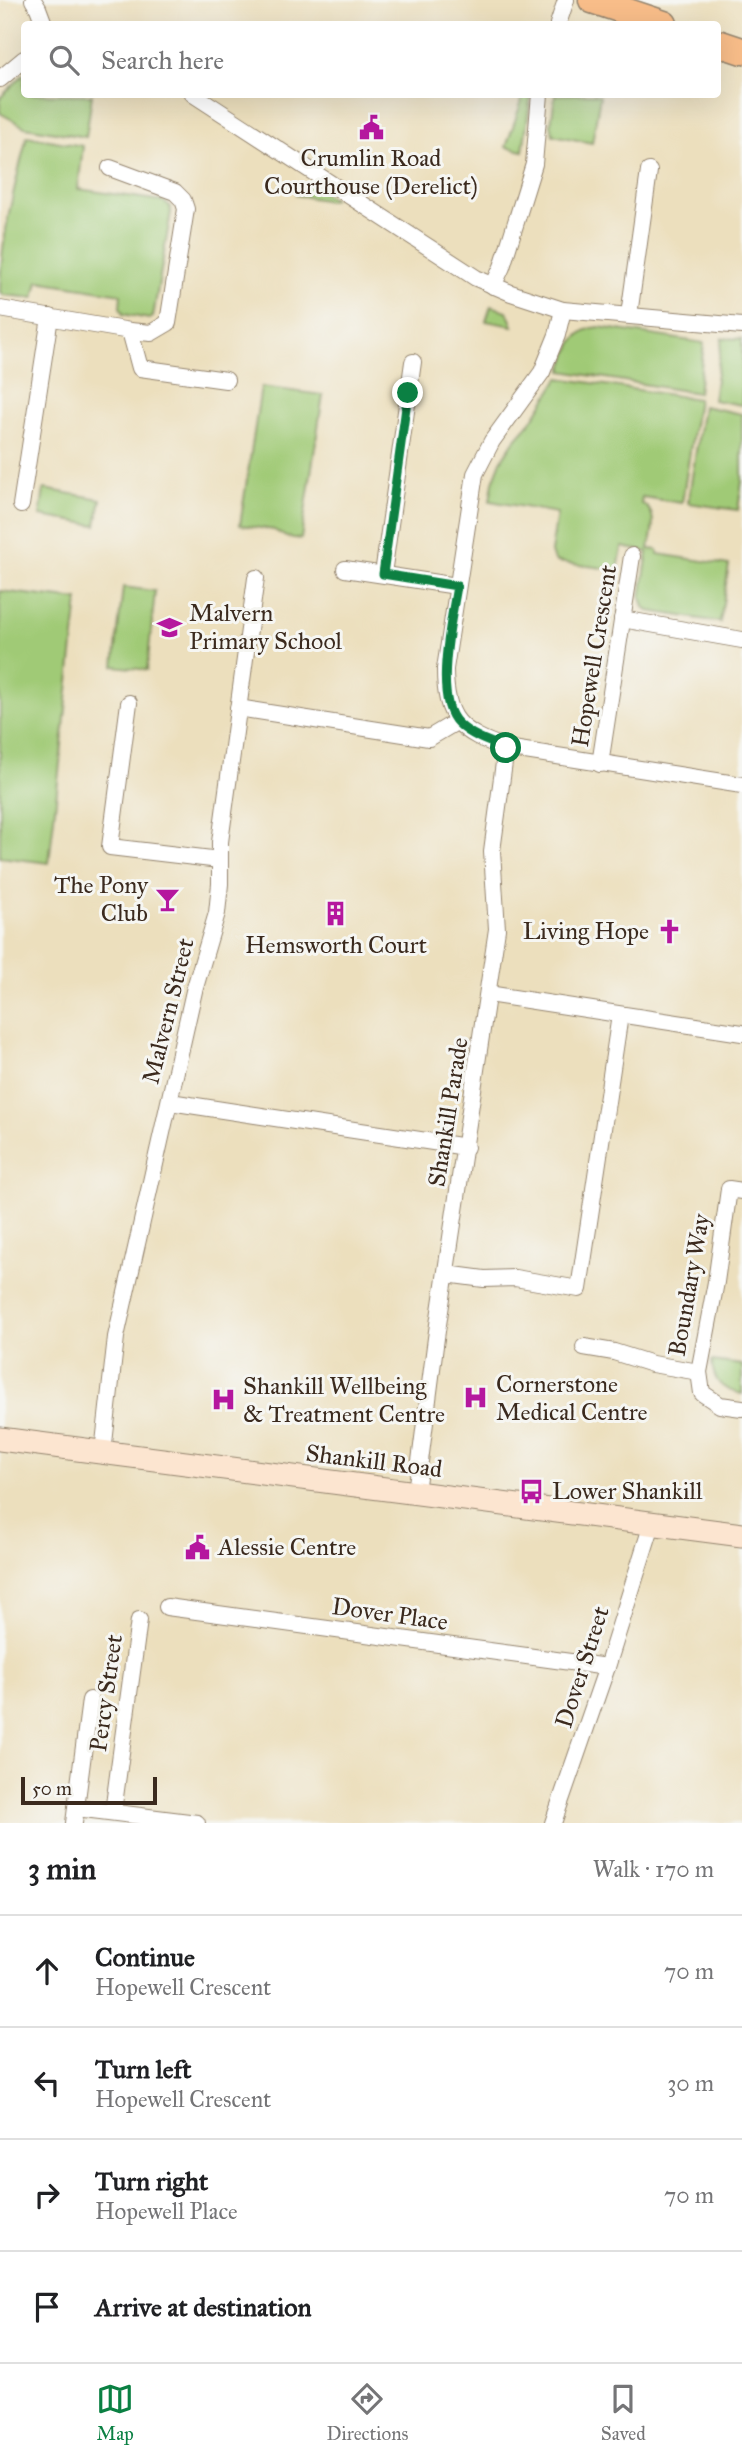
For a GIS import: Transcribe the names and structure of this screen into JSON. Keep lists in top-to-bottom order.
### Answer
{
  "streets": {
    "main road": ["Shankill Road"],
    "street": [
      "Hopewell Crescent",
      "Malvern Street",
      "Shankill Parade",
      "Boundary Way",
      "Dover Place",
      "Dover Street",
      "Percy Street"
    ]
  },
  "crossings": [
    ["Hopewell Crescent", "Shankill Parade"],
    ["Malvern Street", "Shankill Road"],
    ["Shankill Parade", "Shankill Road"],
    ["Shankill Road", "Dover Street"],
    ["Dover Place", "Dover Street"]
  ],
  "places": {
    "public building": ["Crumlin Road Courthouse (Derelict)", "Alessie Centre"],
    "school or university": ["Malvern Primary School"],
    "bar": ["The Pony Club"],
    "building": ["Hemsworth Court"],
    "church": ["Living Hope"],
    "hospital": ["Cornerstone Medical Centre", "Shankill Wellbeing & Treatment Centre"],
    "bus stop": ["Lower Shankill"]
  },
  "scale_bar": "50 m",
  "page": {
    "search": "Search here",
    "scale": "50 m",
    "heading": ["3 min", "Walk · 170 m"],
    "list": [
      ["Continue", "Hopewell Crescent", "70 m"],
      ["Turn left", "Hopewell Crescent", "30 m"],
      ["Turn right", "Hopewell Place", "70 m"],
      "Arrive at destination"
    ],
    "nav": ["Map", "Directions", "Saved"]
  }
}
